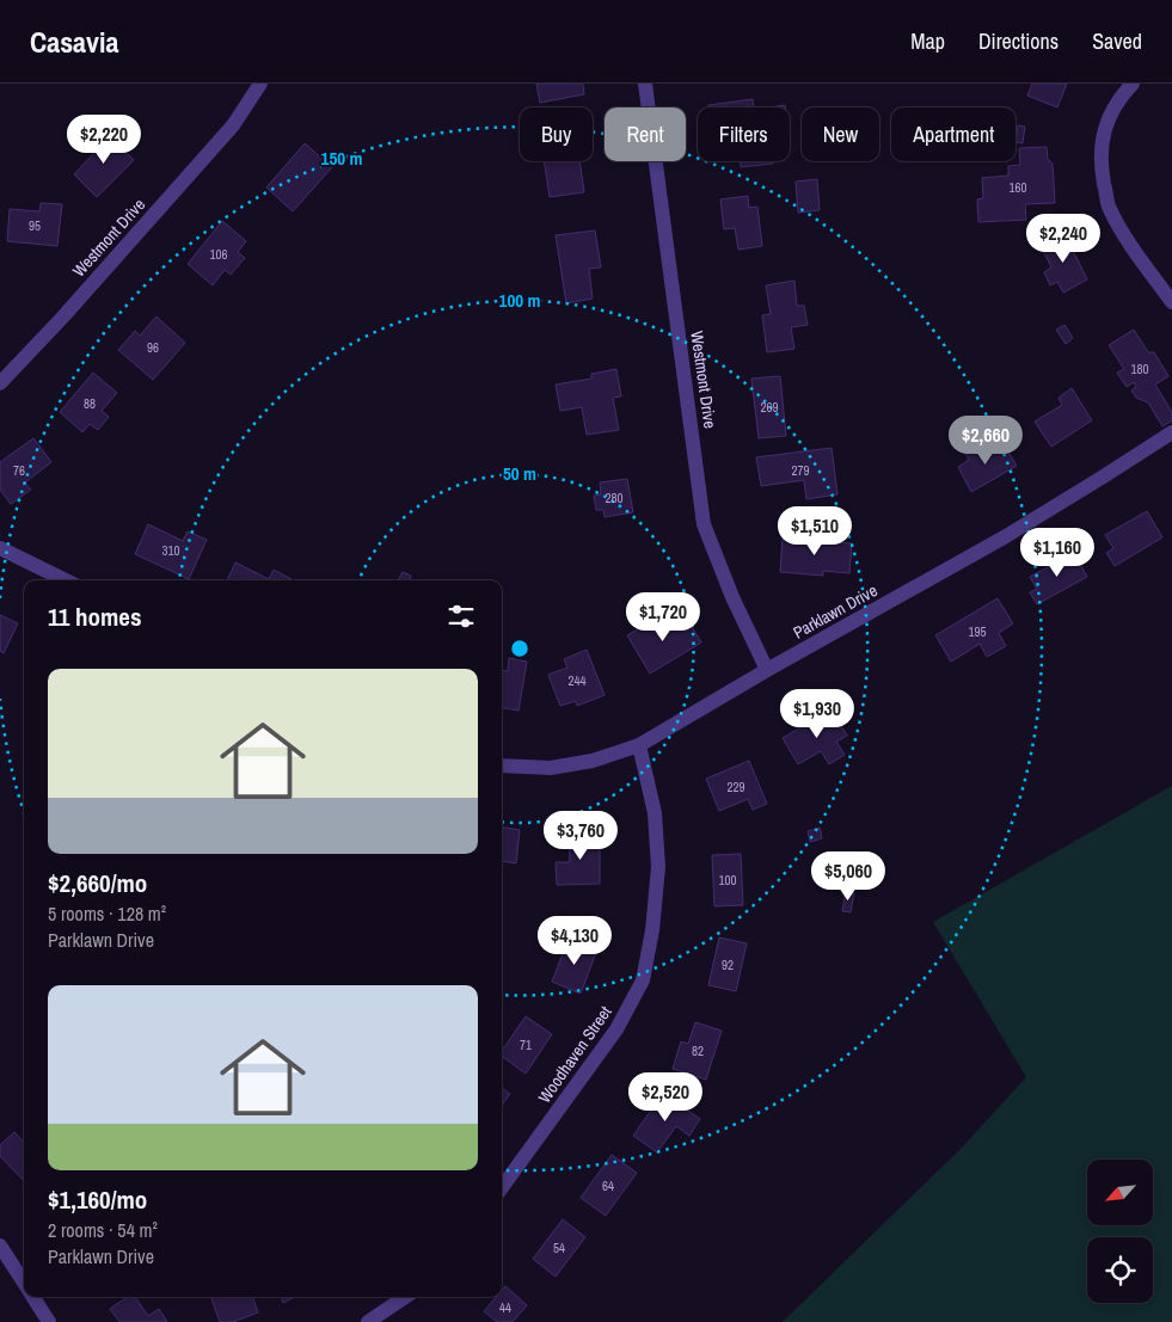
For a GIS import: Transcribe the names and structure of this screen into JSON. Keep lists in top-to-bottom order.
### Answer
{
  "streets": {
    "street": ["Westmont Drive", "Parklawn Drive", "Woodhaven Street"]
  },
  "crossings": [
    ["Westmont Drive", "Parklawn Drive"],
    ["Parklawn Drive", "Woodhaven Street"]
  ],
  "house_numbers": [
    "160",
    "95",
    "106",
    "96",
    "180",
    "88",
    "269",
    "76",
    "279",
    "280",
    "310",
    "195",
    "244",
    "229",
    "100",
    "92",
    "71",
    "82",
    "64",
    "54",
    "44"
  ],
  "north": "bottom left",
  "page": {
    "header": "Casavia",
    "nav": ["Map", "Directions", "Saved"],
    "chip": [
      "Buy",
      "Rent",
      "Filters",
      "New",
      "Apartment"
    ],
    "price": [
      "$2,220",
      "$2,240",
      "$2,660",
      "$1,510",
      "$1,160",
      "$1,720",
      "$1,930",
      "$3,760",
      "$5,060",
      "$4,130",
      "$2,520"
    ],
    "heading": "11 homes",
    "list": [
      {
        "name": "$2,660/mo",
        "note": "5 rooms · 128 m² · Parklawn Drive"
      },
      {
        "name": "$1,160/mo",
        "note": "2 rooms · 54 m² · Parklawn Drive"
      }
    ]
  },
  "rings": ["150 m", "100 m", "50 m"]
}
